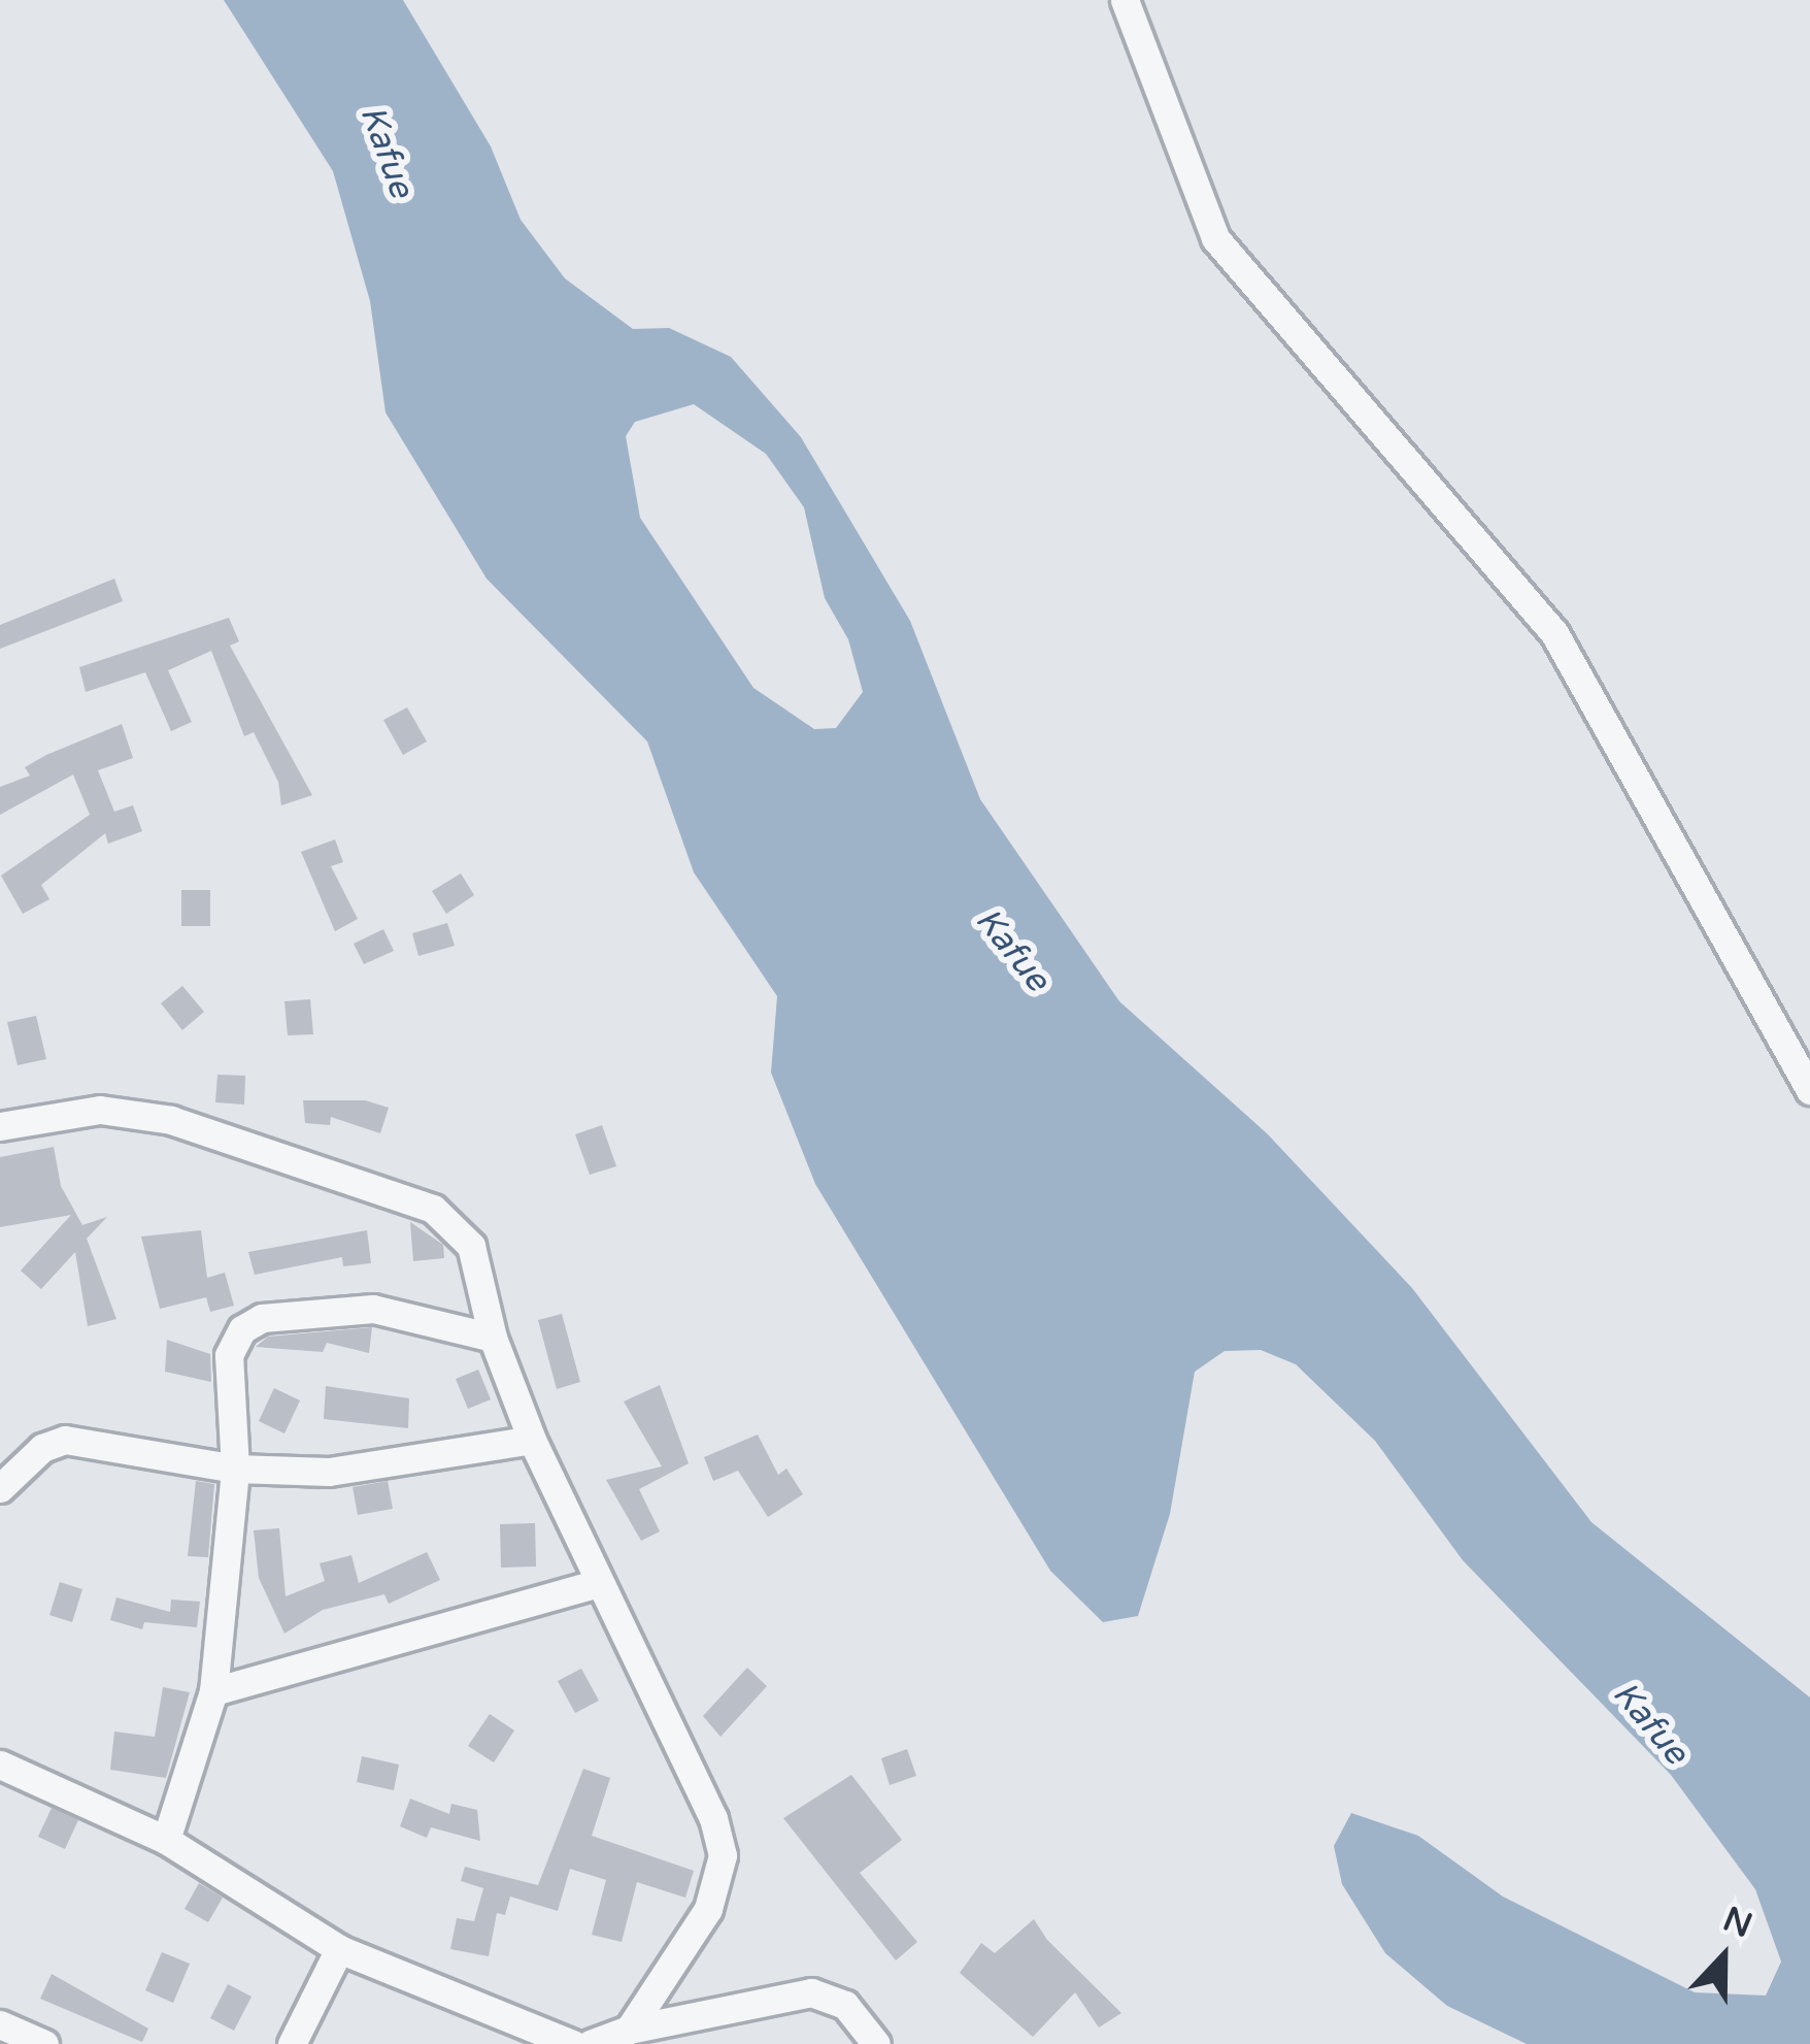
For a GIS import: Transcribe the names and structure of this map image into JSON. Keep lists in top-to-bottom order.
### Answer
{
  "water": ["Kafue"],
  "north": "top"
}
